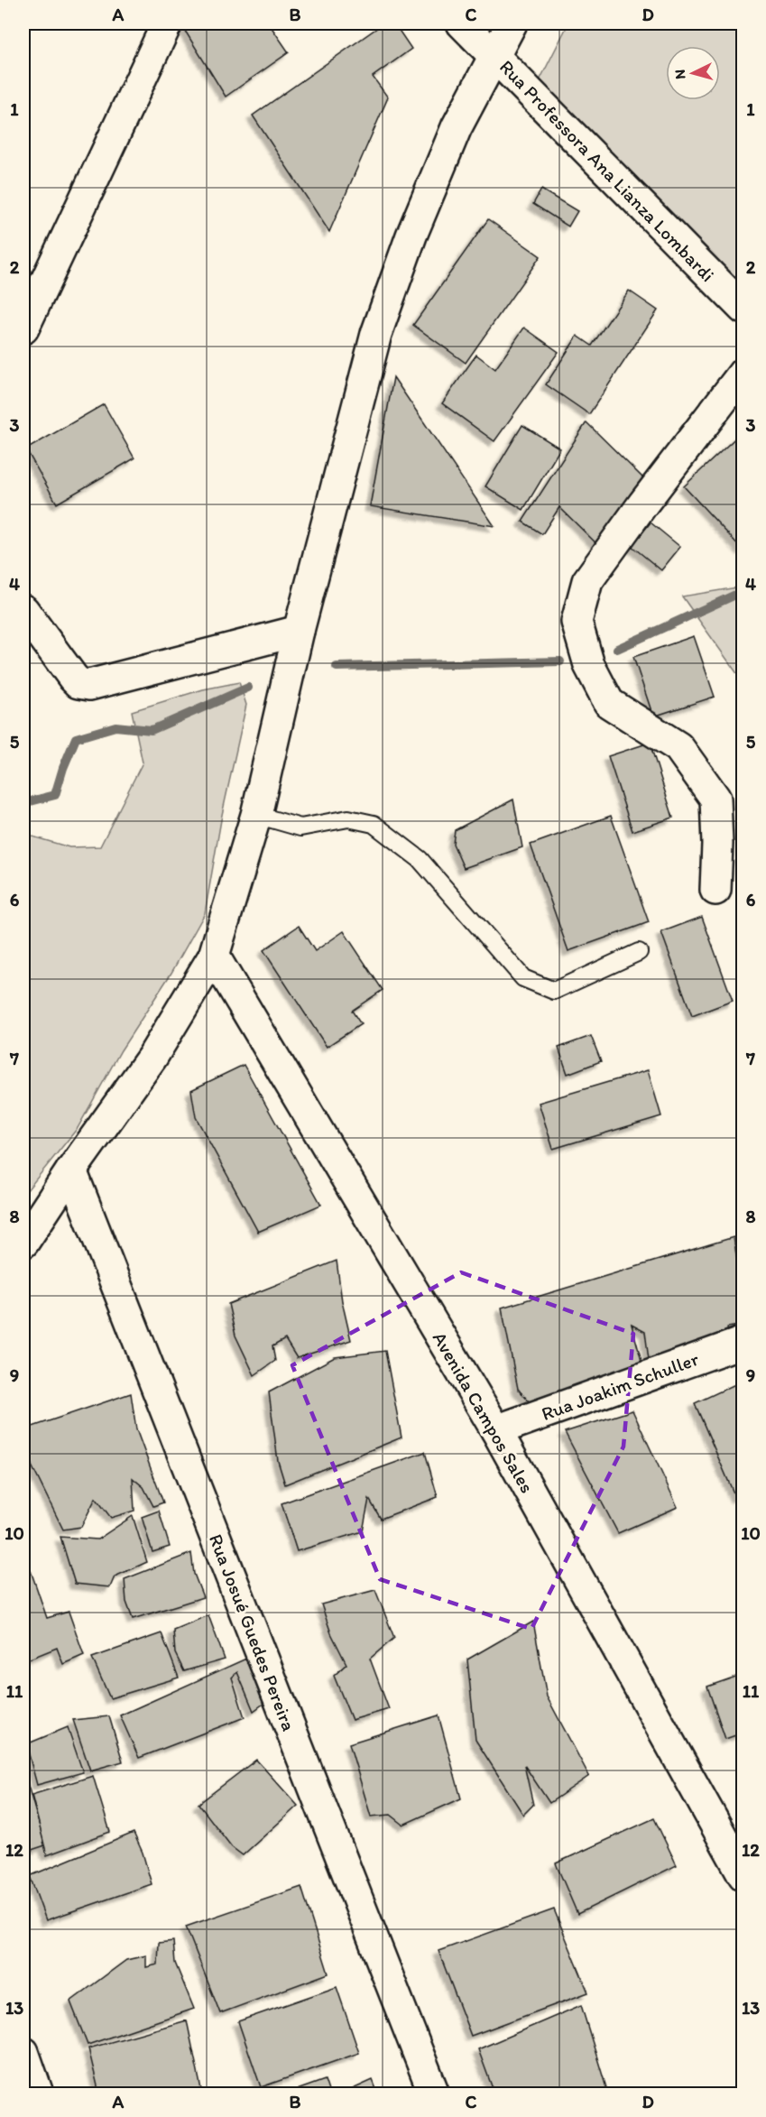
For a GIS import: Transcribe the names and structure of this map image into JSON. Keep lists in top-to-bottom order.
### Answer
{
  "streets": {
    "street": [
      "Rua Professora Ana Lianza Lombardi",
      "Rua Joakim Schuller",
      "Avenida Campos Sales",
      "Rua Josué Guedes Pereira"
    ]
  },
  "crossings": [
    ["Rua Joakim Schuller", "Avenida Campos Sales"]
  ],
  "north": "left",
  "grid": {
    "columns": [
      "A",
      "B",
      "C",
      "D"
    ],
    "rows": [
      "1",
      "2",
      "3",
      "4",
      "5",
      "6",
      "7",
      "8",
      "9",
      "10",
      "11",
      "12",
      "13"
    ]
  }
}
